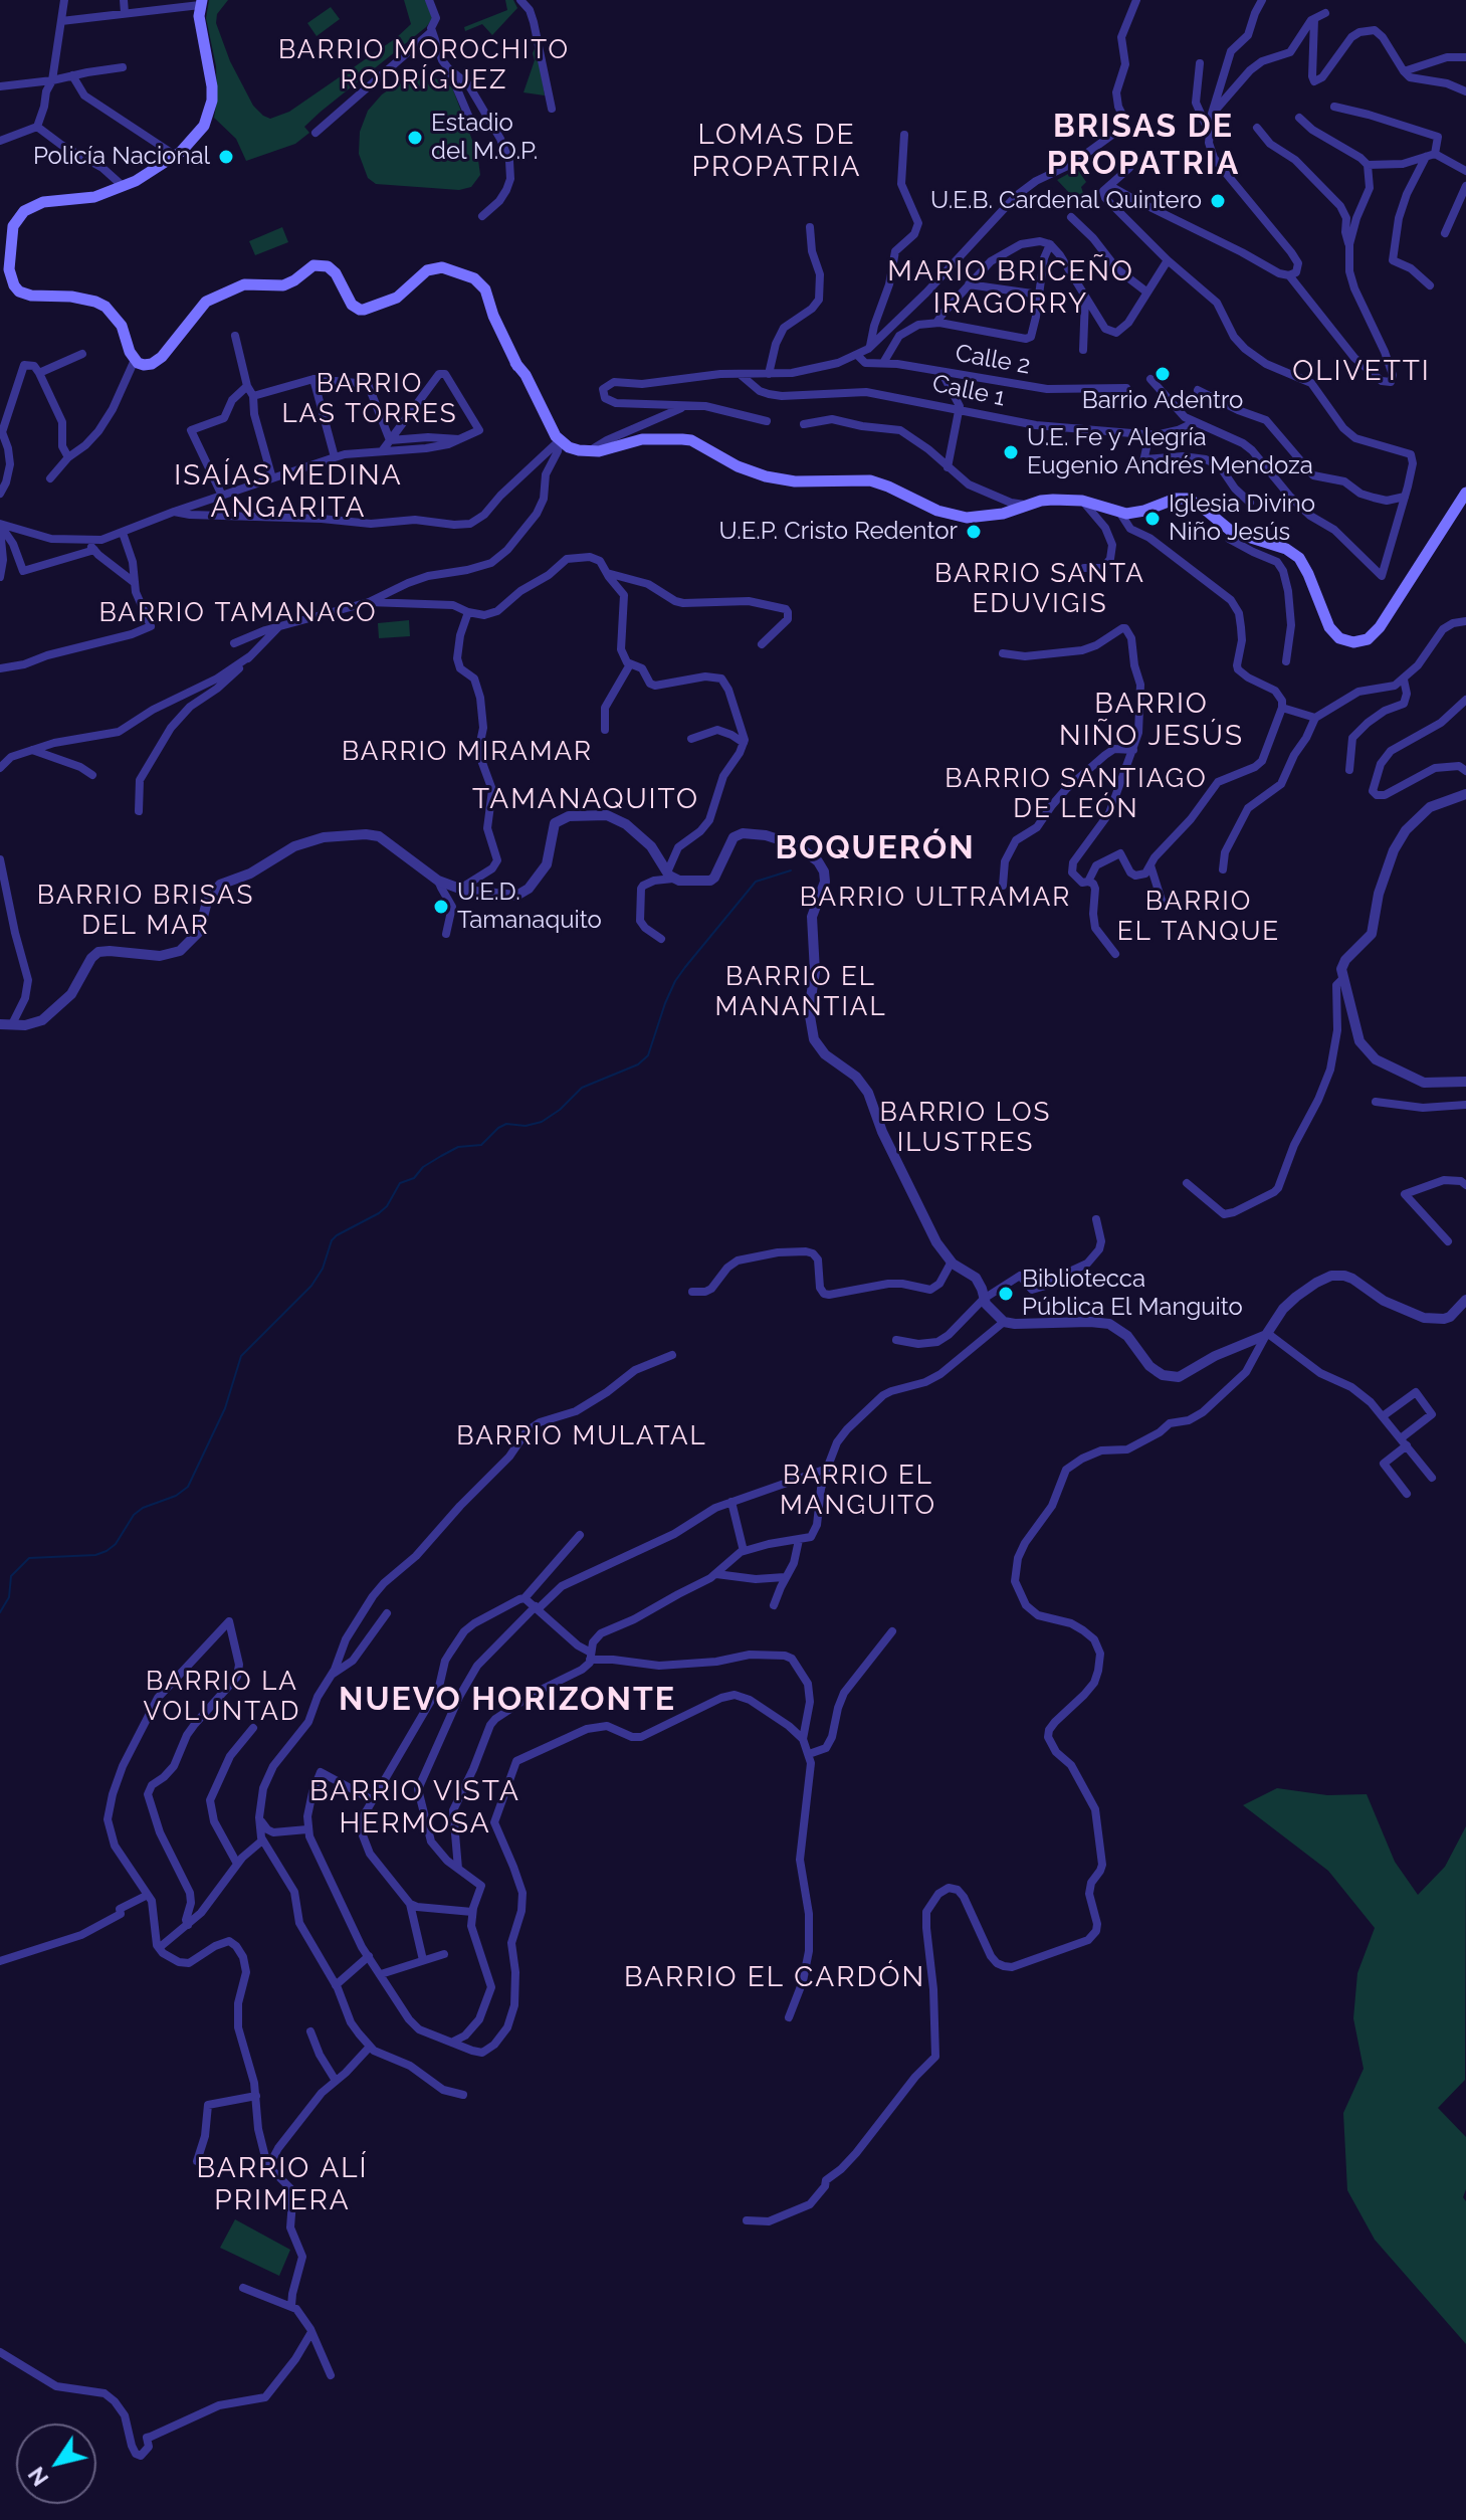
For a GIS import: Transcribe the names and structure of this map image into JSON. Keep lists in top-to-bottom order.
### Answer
{
  "streets": {
    "street": ["Calle 2", "Calle 1"]
  },
  "districts": [
    "BARRIO MOROCHITO RODRÍGUEZ",
    "BRISAS DE PROPATRIA",
    "LOMAS DE PROPATRIA",
    "MARIO BRICEÑO IRAGORRY",
    "OLIVETTI",
    "BARRIO LAS TORRES",
    "ISAÍAS MEDINA ANGARITA",
    "BARRIO SANTA EDUVIGIS",
    "BARRIO TAMANACO",
    "BARRIO NIÑO JESÚS",
    "BARRIO MIRAMAR",
    "BARRIO SANTIAGO DE LEÓN",
    "TAMANAQUITO",
    "BOQUERÓN",
    "BARRIO BRISAS DEL MAR",
    "BARRIO ULTRAMAR",
    "BARRIO EL TANQUE",
    "BARRIO EL MANANTIAL",
    "BARRIO LOS ILUSTRES",
    "BARRIO MULATAL",
    "BARRIO EL MANGUITO",
    "BARRIO LA VOLUNTAD",
    "NUEVO HORIZONTE",
    "BARRIO VISTA HERMOSA",
    "BARRIO EL CARDÓN",
    "BARRIO ALÍ PRIMERA"
  ],
  "places": [
    "Estadio del M.O.P.",
    "Policía Nacional",
    "U.E.B. Cardenal Quintero",
    "Barrio Adentro",
    "U.E. Fe y Alegría Eugenio Andrés Mendoza",
    "Iglesia Divino Niño Jesús",
    "U.E.P. Cristo Redentor",
    "U.E.D. Tamanaquito",
    "Bibliotecca Pública El Manguito"
  ],
  "north": "bottom left"
}
